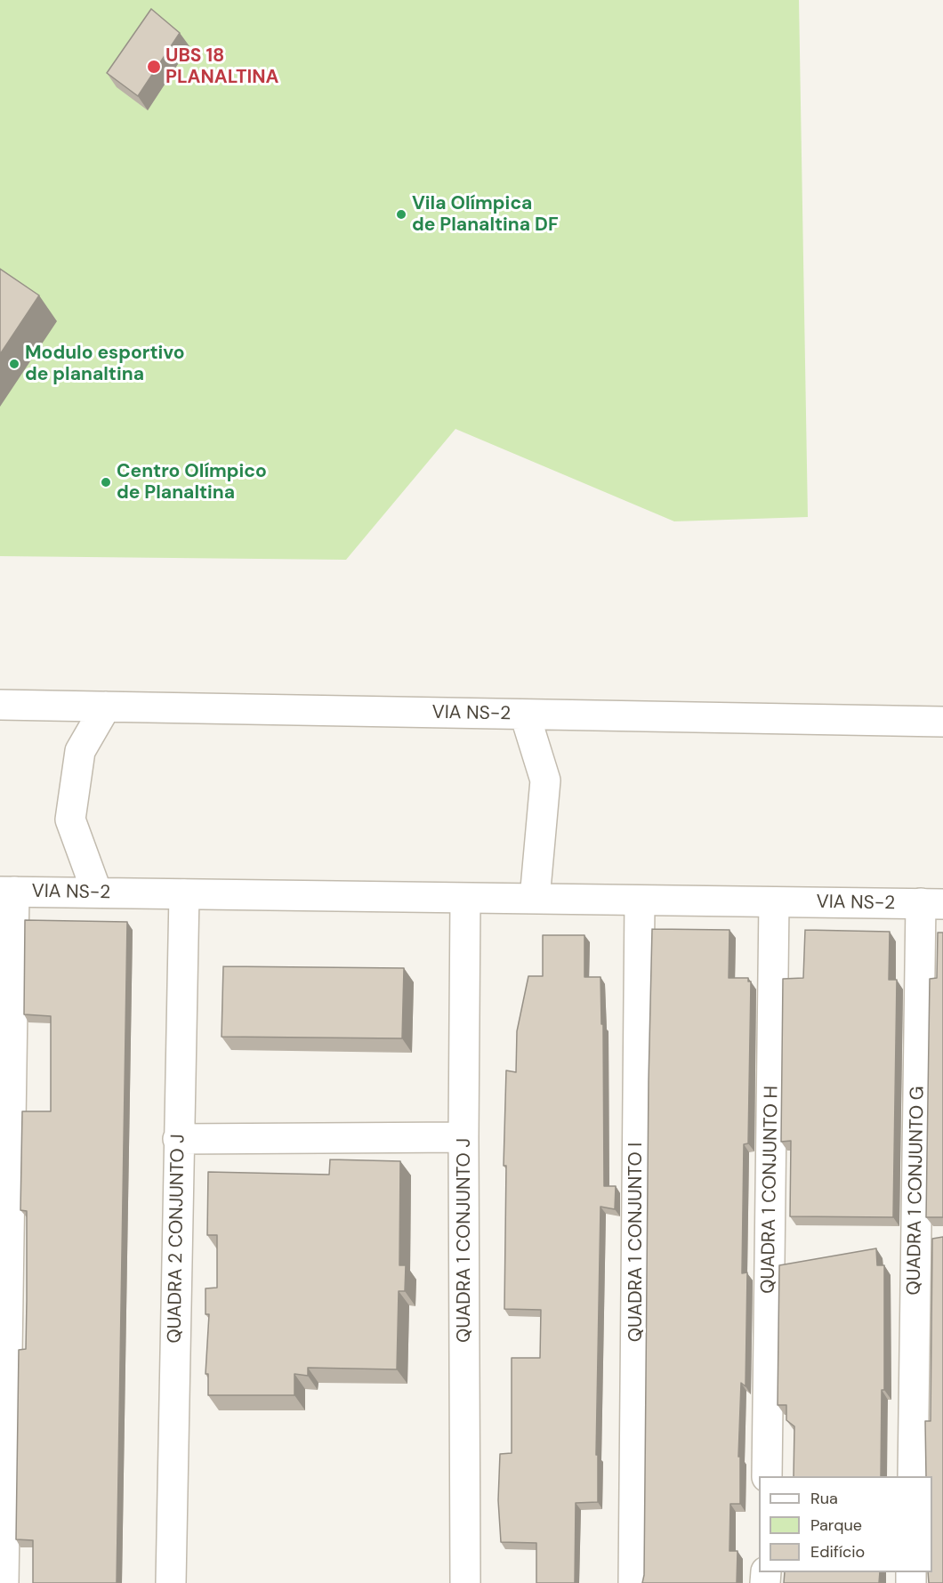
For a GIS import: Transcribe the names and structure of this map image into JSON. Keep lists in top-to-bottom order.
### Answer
{
  "streets": {
    "street": [
      "VIA NS-2",
      "QUADRA 1 CONJUNTO H",
      "QUADRA 1 CONJUNTO G",
      "QUADRA 2 CONJUNTO J",
      "QUADRA 1 CONJUNTO J",
      "QUADRA 1 CONJUNTO I"
    ]
  },
  "crossings": [
    ["VIA NS-2", "QUADRA 1 CONJUNTO H"],
    ["VIA NS-2", "QUADRA 1 CONJUNTO G"],
    ["VIA NS-2", "QUADRA 2 CONJUNTO J"],
    ["VIA NS-2", "QUADRA 1 CONJUNTO J"],
    ["VIA NS-2", "QUADRA 1 CONJUNTO I"]
  ],
  "places": [
    "UBS 18 PLANALTINA",
    "Vila Olímpica de Planaltina DF",
    "Modulo esportivo de planaltina",
    "Centro Olímpico de Planaltina"
  ],
  "legend": ["Rua", "Parque", "Edifício"]
}
